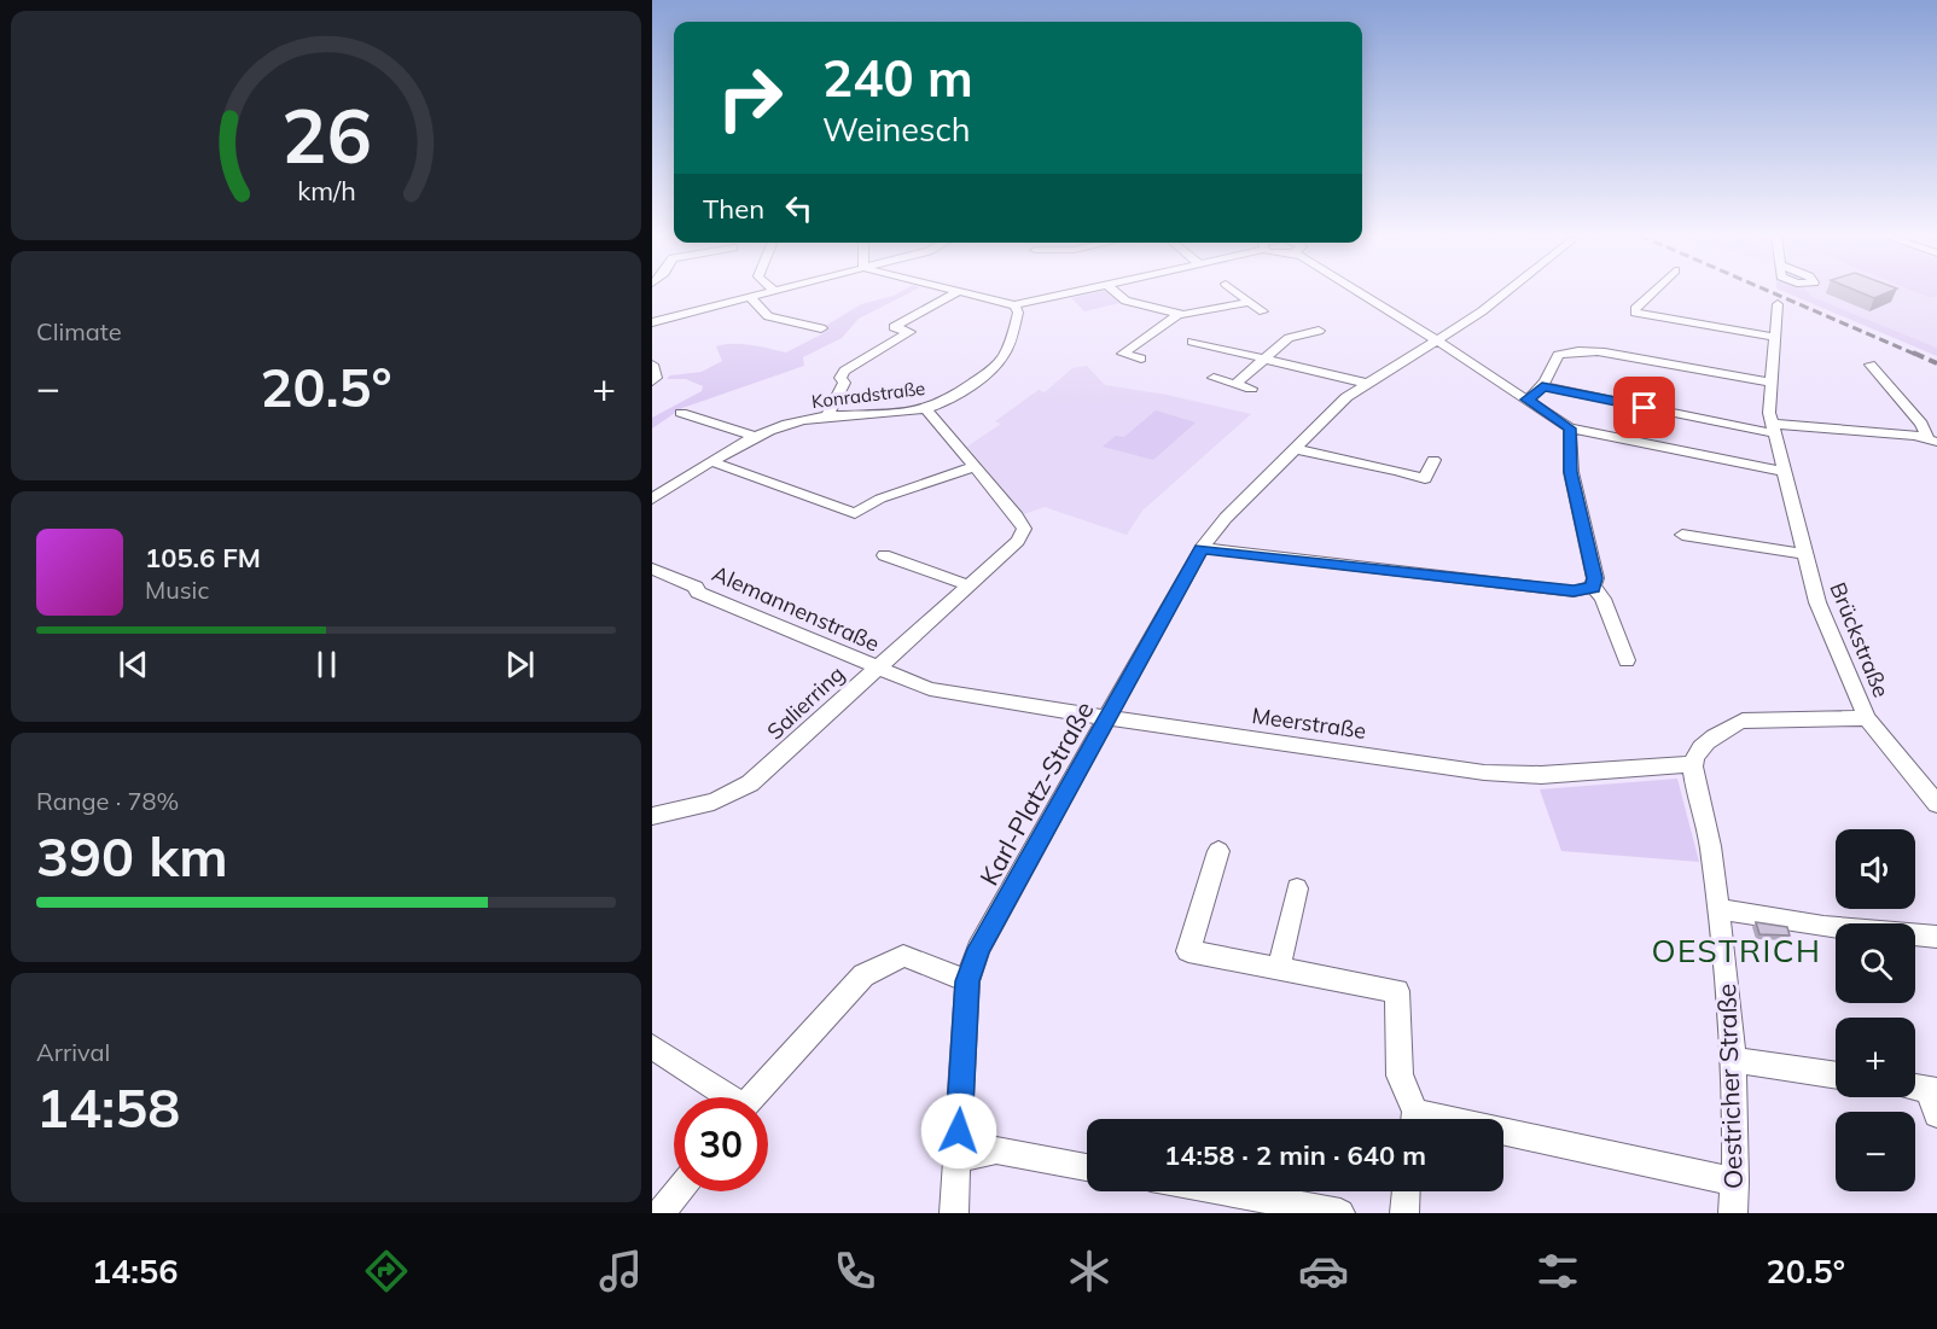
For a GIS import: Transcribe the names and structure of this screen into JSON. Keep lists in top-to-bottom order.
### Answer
{
  "streets": {
    "street": [
      "Konradstraße",
      "Alemannenstraße",
      "Brückstraße",
      "Salierring",
      "Meerstraße",
      "Karl-Platz-Straße",
      "Oestricher Straße"
    ]
  },
  "crossings": [
    ["Konradstraße", "Salierring"],
    ["Alemannenstraße", "Salierring"],
    ["Alemannenstraße", "Meerstraße"],
    ["Meerstraße", "Karl-Platz-Straße"],
    ["Meerstraße", "Oestricher Straße"]
  ],
  "districts": ["OESTRICH"],
  "page": {
    "turn": ["240 m", "Weinesch"],
    "then": "Then",
    "tile": [
      "Climate",
      ["Range · 78%", "390 km"],
      ["Arrival", "14:58"]
    ],
    "heat": ["−", "20.5°", "+"],
    "song": ["105.6 FM", "Music"],
    "map_buttons": ["+", "−"],
    "limit": "30",
    "trip": "14:58 · 2 min · 640 m",
    "tabs": ["14:56", "20.5°"],
    "gauge": ["26", "km/h"]
  }
}
